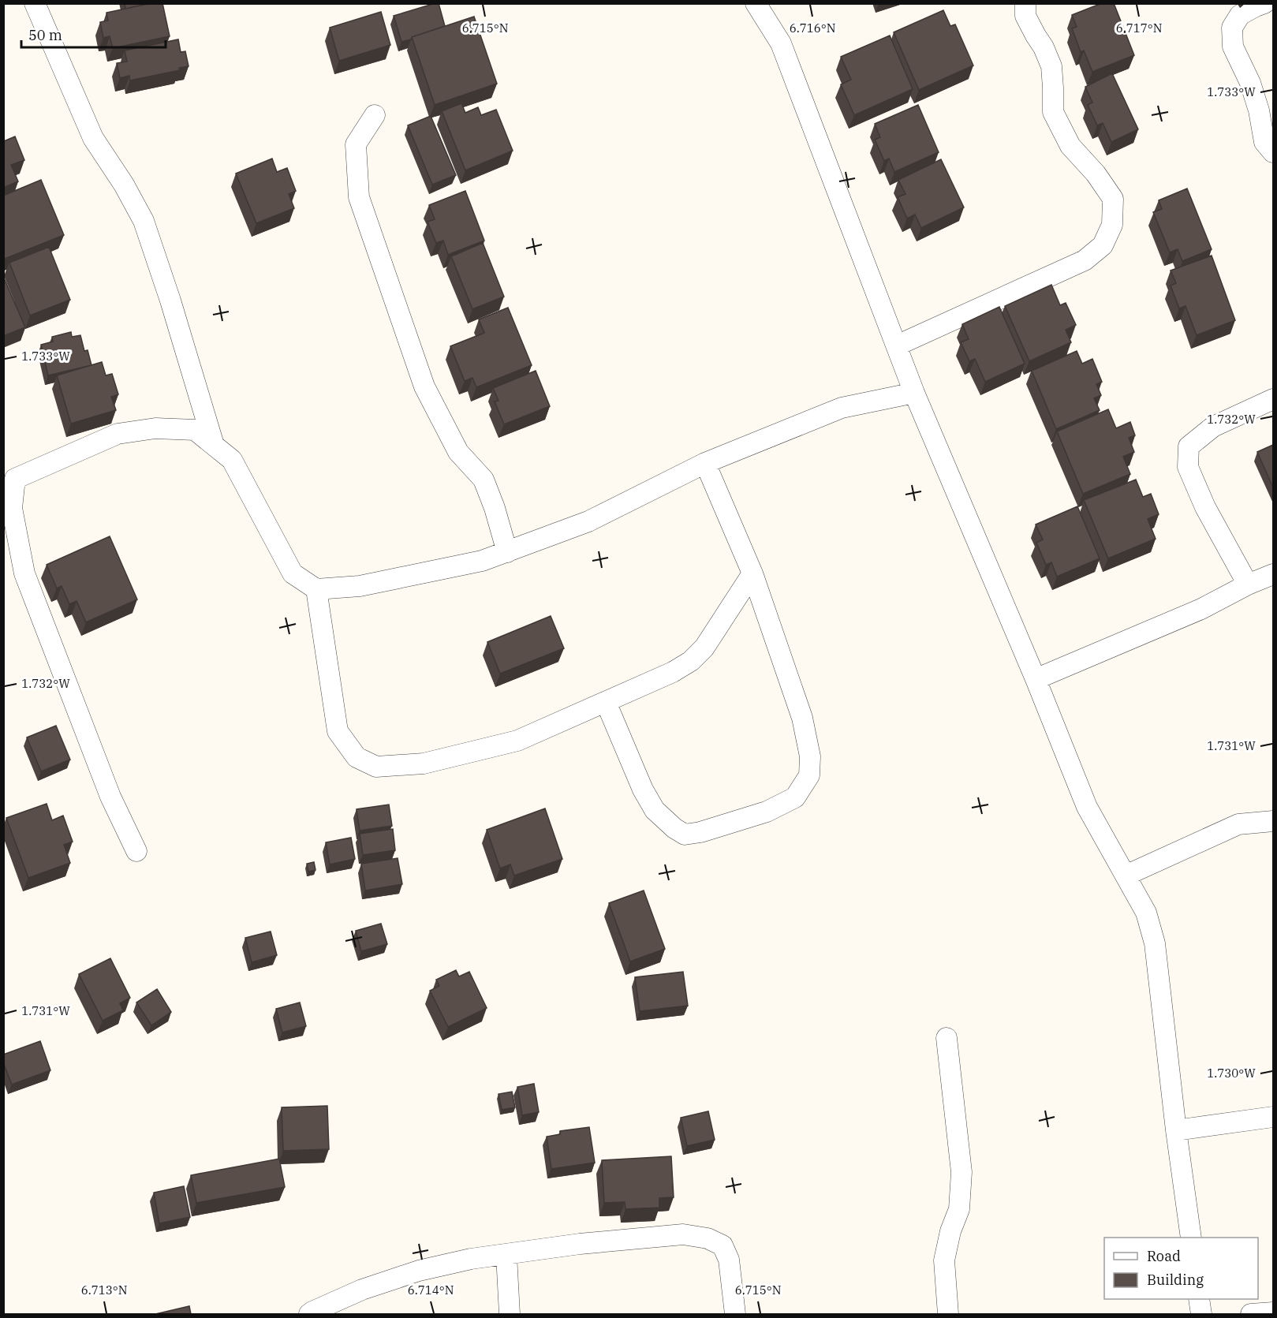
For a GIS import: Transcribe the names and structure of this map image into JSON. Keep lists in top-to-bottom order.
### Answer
{
  "legend": ["Road", "Building"],
  "scale_bar": "50 m",
  "coordinates": [
    "6.715°N",
    "6.716°N",
    "6.717°N",
    "1.733°W",
    "1.732°W",
    "1.731°W",
    "1.730°W",
    "6.713°N",
    "6.714°N"
  ]
}
